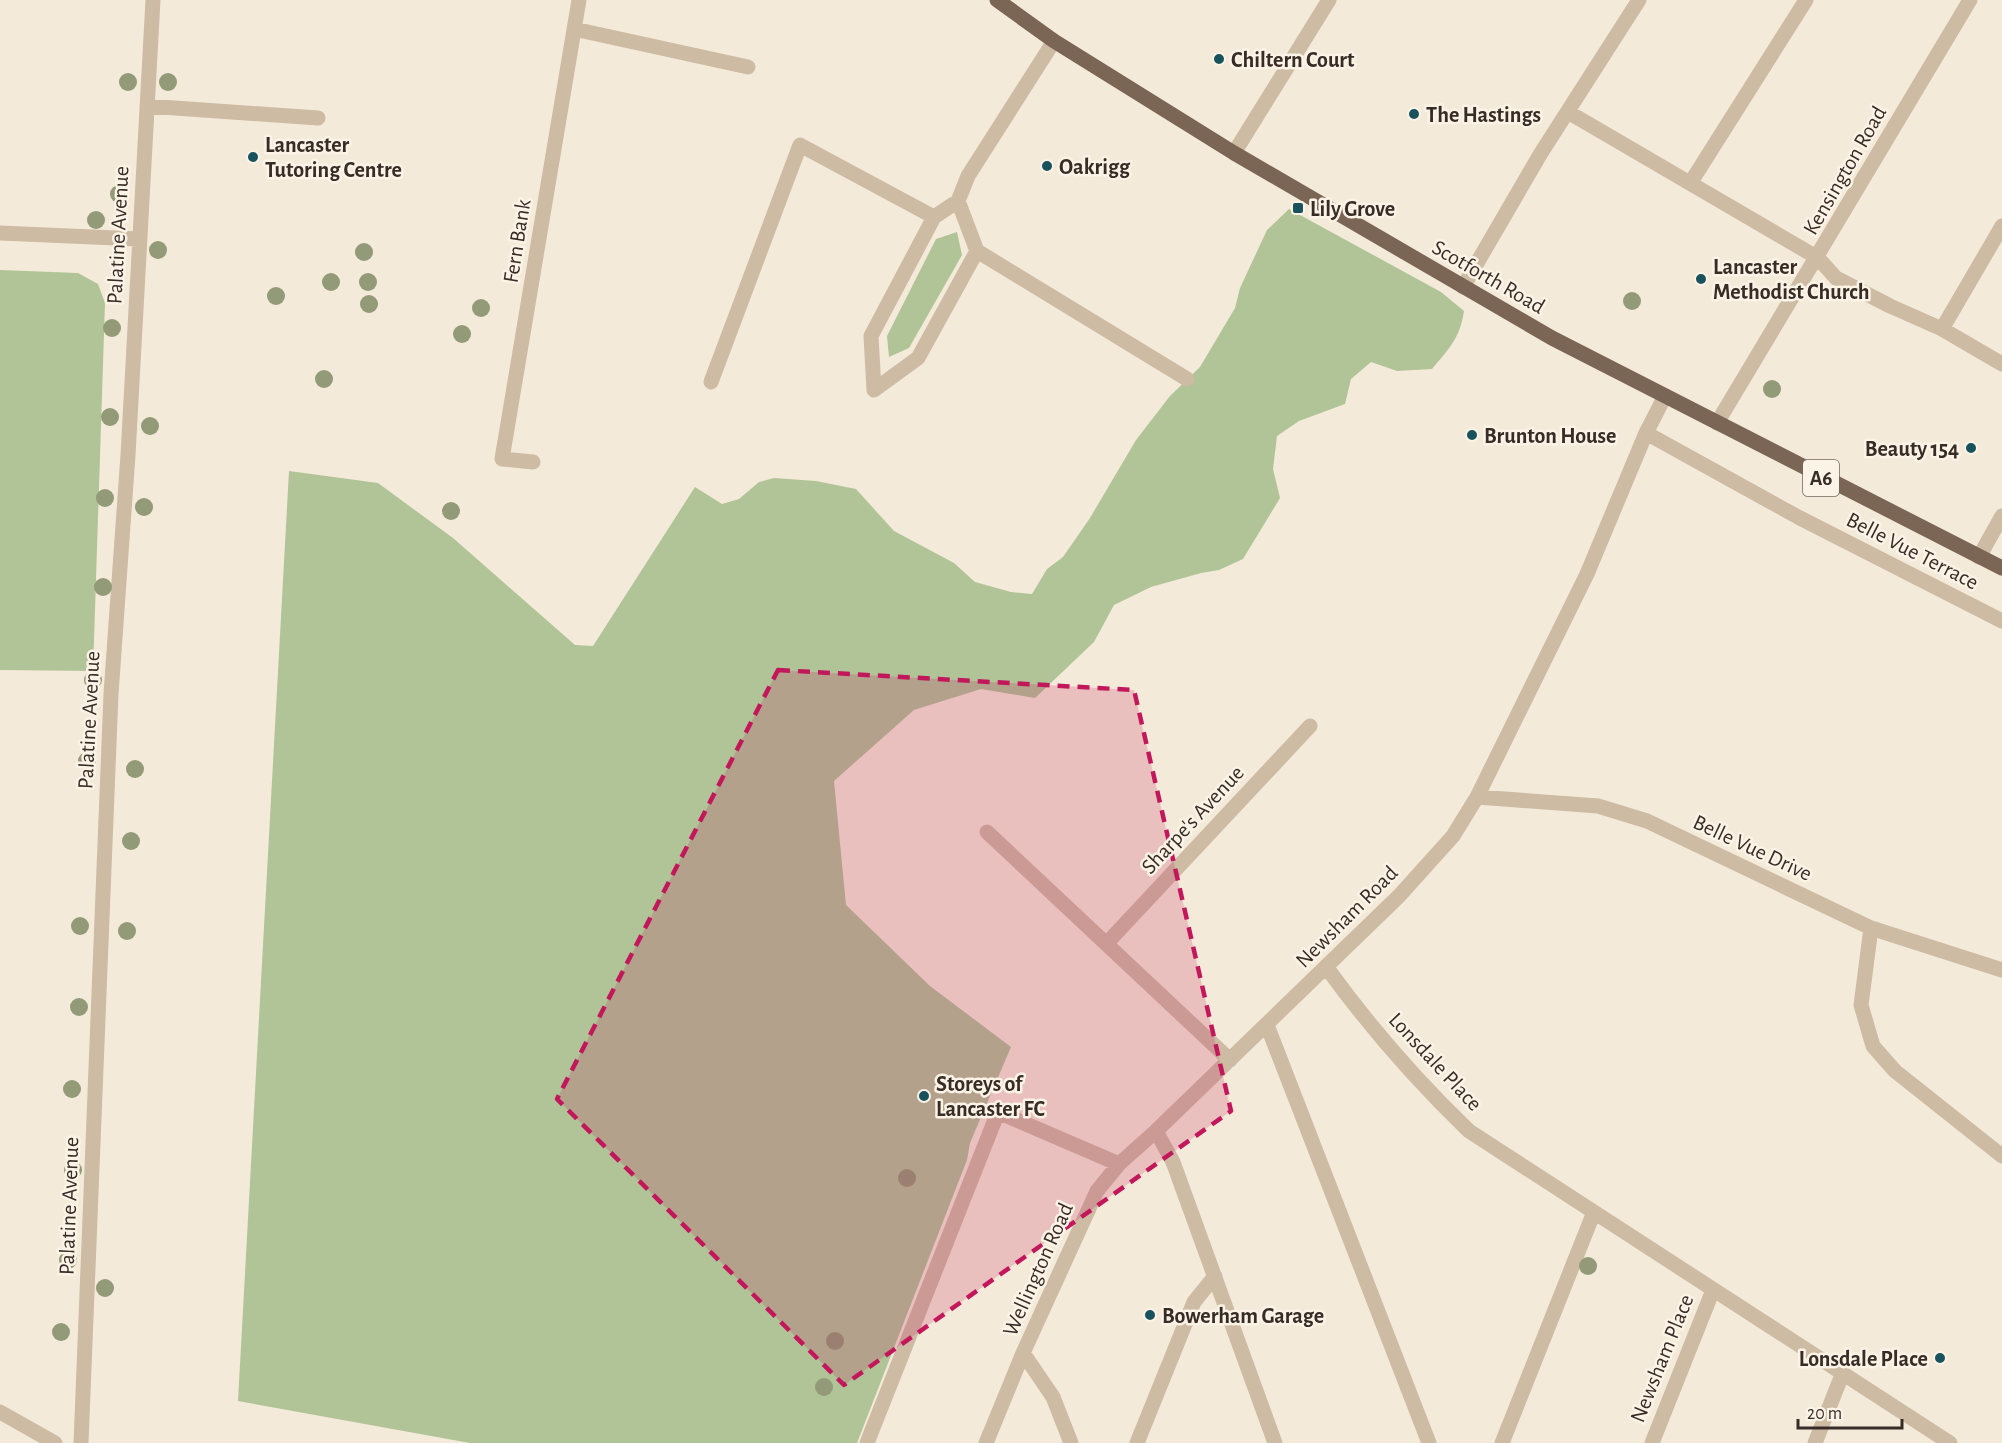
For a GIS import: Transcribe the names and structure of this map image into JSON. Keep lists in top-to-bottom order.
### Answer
{
  "streets": {
    "main road": ["Scotforth Road", "A6"],
    "street": [
      "Kensington Road",
      "Palatine Avenue",
      "Fern Bank",
      "Belle Vue Terrace",
      "Sharpe's Avenue",
      "Belle Vue Drive",
      "Newsham Road",
      "Lonsdale Place",
      "Wellington Road",
      "Newsham Place"
    ]
  },
  "crossings": [
    ["Kensington Road", "Scotforth Road"],
    ["Scotforth Road", "A6"],
    ["Scotforth Road", "Newsham Road"],
    ["Belle Vue Terrace", "Newsham Road"],
    ["Belle Vue Drive", "Newsham Road"],
    ["Newsham Road", "Lonsdale Place"],
    ["Newsham Road", "Wellington Road"],
    ["Lonsdale Place", "Newsham Place"]
  ],
  "places": {
    "other": [
      "Chiltern Court",
      "The Hastings",
      "Lancaster Tutoring Centre",
      "Oakrigg",
      "Lancaster Methodist Church",
      "Brunton House",
      "Beauty 154",
      "Storeys of Lancaster FC",
      "Bowerham Garage",
      "Lonsdale Place"
    ],
    "transit": ["Lily Grove"]
  },
  "scale_bar": "20 m"
}
